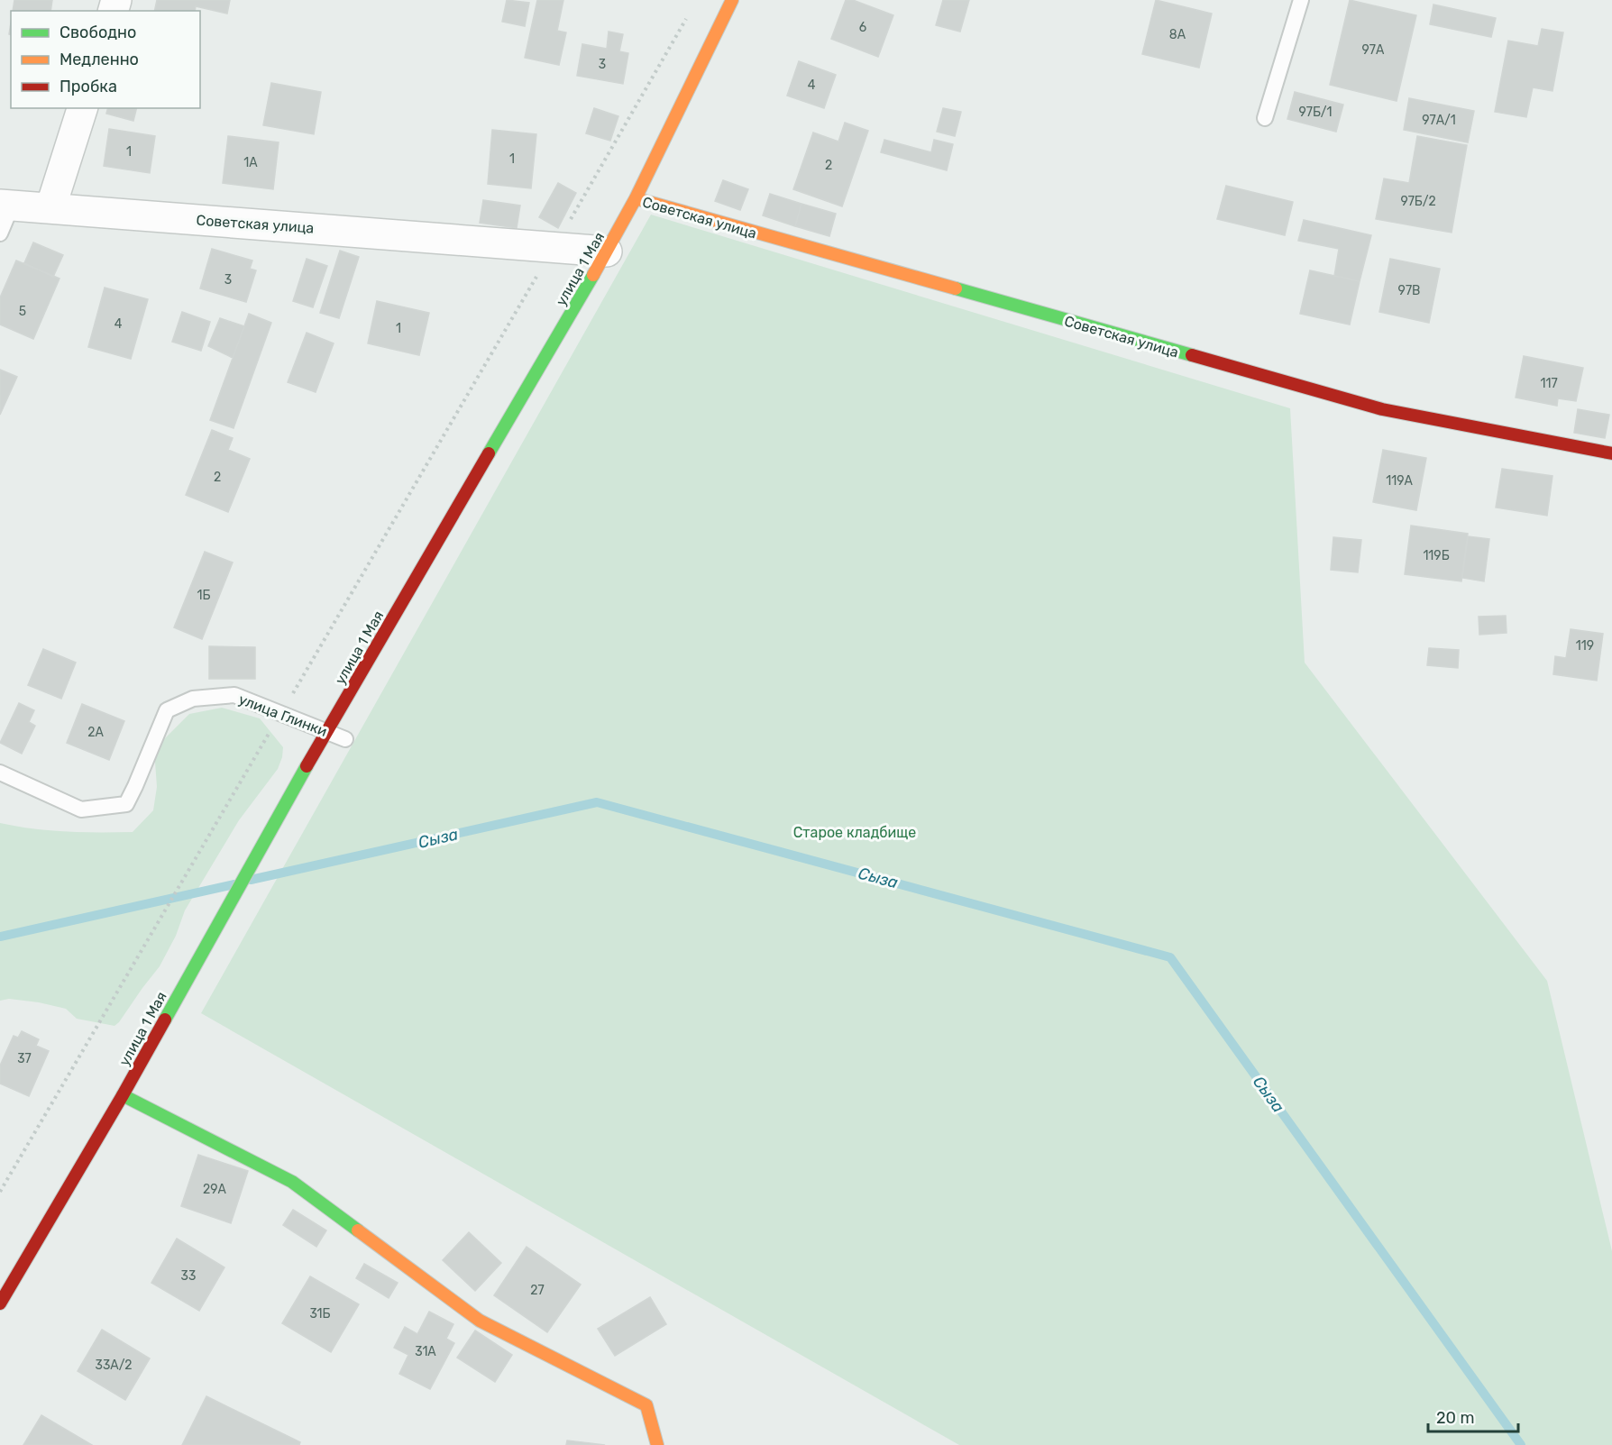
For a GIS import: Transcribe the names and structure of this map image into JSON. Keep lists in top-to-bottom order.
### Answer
{
  "streets": {
    "street": ["Советская улица", "улица 1 Мая"],
    "lane": ["улица Глинки"]
  },
  "crossings": [
    ["Советская улица", "улица 1 Мая"],
    ["улица 1 Мая", "улица Глинки"]
  ],
  "water": ["Сыза"],
  "parks": ["Старое кладбище"],
  "house_numbers": [
    "6",
    "8А",
    "97А",
    "3",
    "4",
    "97Б/1",
    "97А/1",
    "1",
    "1",
    "1А",
    "2",
    "97Б/2",
    "3",
    "97В",
    "5",
    "4",
    "1",
    "117",
    "2",
    "119А",
    "119Б",
    "1Б",
    "119",
    "2А",
    "37",
    "29А",
    "33",
    "27",
    "31Б",
    "31А",
    "33А/2"
  ],
  "legend": ["Свободно", "Медленно", "Пробка"],
  "scale_bar": "20 m"
}
